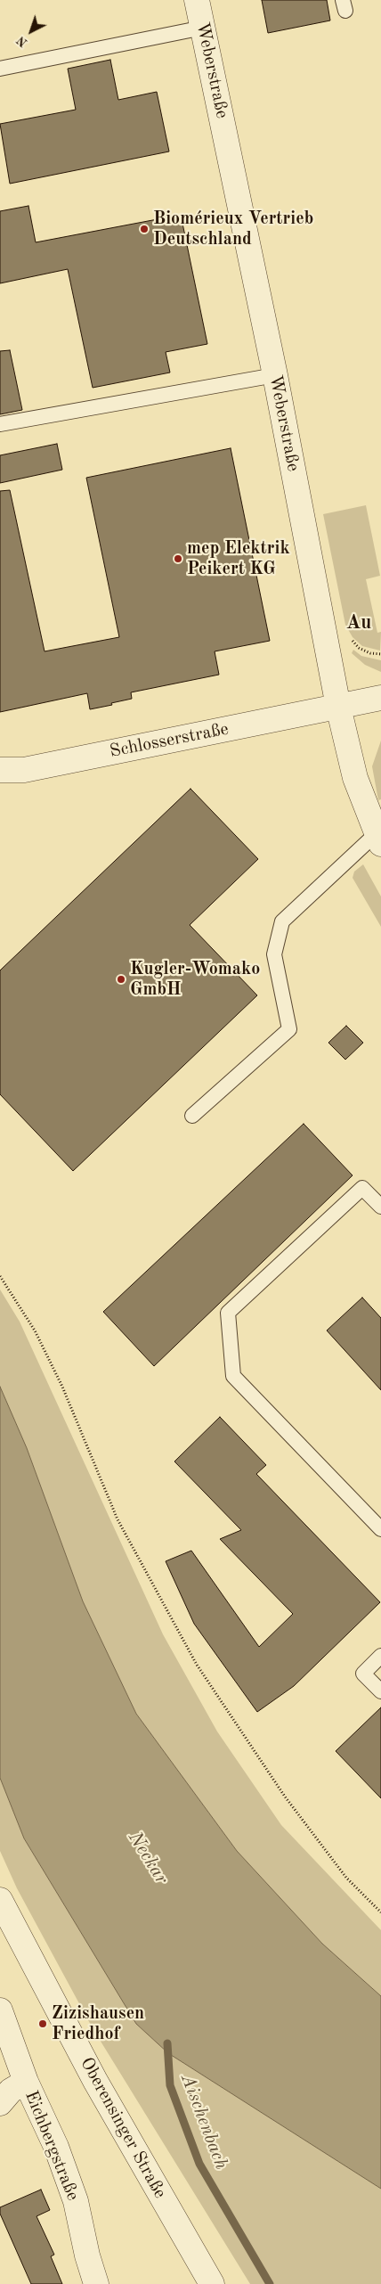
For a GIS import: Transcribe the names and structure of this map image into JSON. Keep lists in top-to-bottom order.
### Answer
{
  "streets": {
    "street": [
      "Weberstraße",
      "Schlosserstraße",
      "Oberensinger Straße",
      "Eichbergstraße"
    ]
  },
  "crossings": [
    ["Weberstraße", "Schlosserstraße"]
  ],
  "districts": ["Au"],
  "water": ["Neckar", "Aischenbach"],
  "places": [
    "Biomérieux Vertrieb Deutschland",
    "mep Elektrik Peikert KG",
    "Kugler-Womako GmbH",
    "Zizishausen Friedhof"
  ],
  "north": "bottom left"
}
